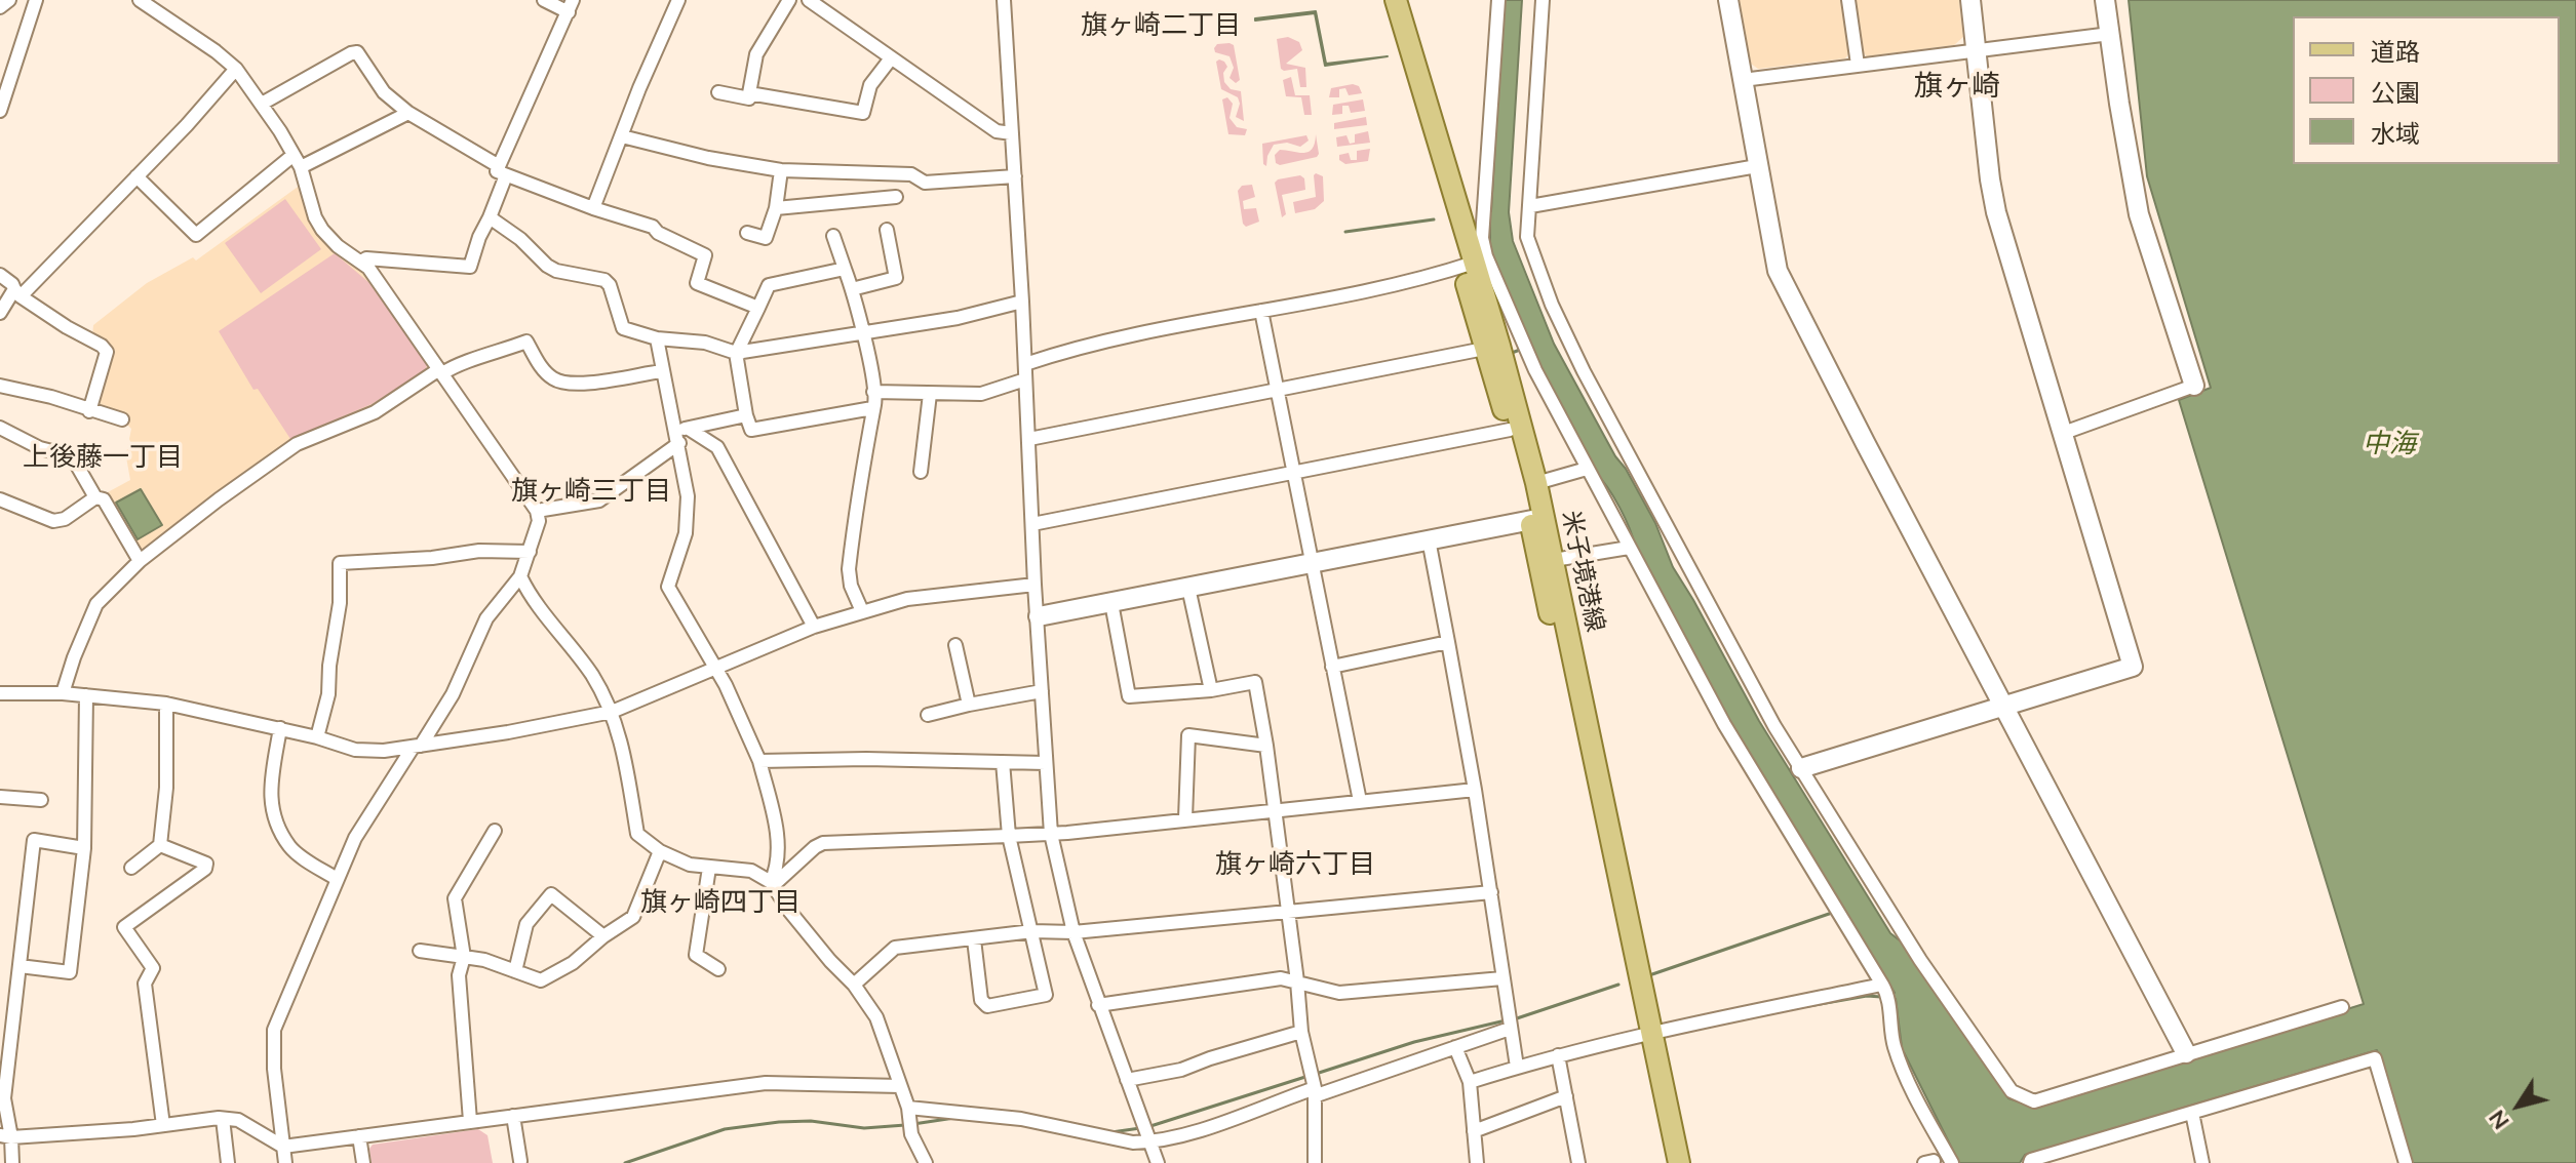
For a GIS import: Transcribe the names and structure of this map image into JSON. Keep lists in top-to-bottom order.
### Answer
{
  "streets": {
    "main road": ["米子境港線"]
  },
  "districts": [
    "旗ヶ崎二丁目",
    "旗ヶ崎",
    "上後藤一丁目",
    "旗ヶ崎三丁目",
    "旗ヶ崎六丁目",
    "旗ヶ崎四丁目"
  ],
  "water": ["中海"],
  "legend": ["道路", "公園", "水域"],
  "north": "bottom left"
}
